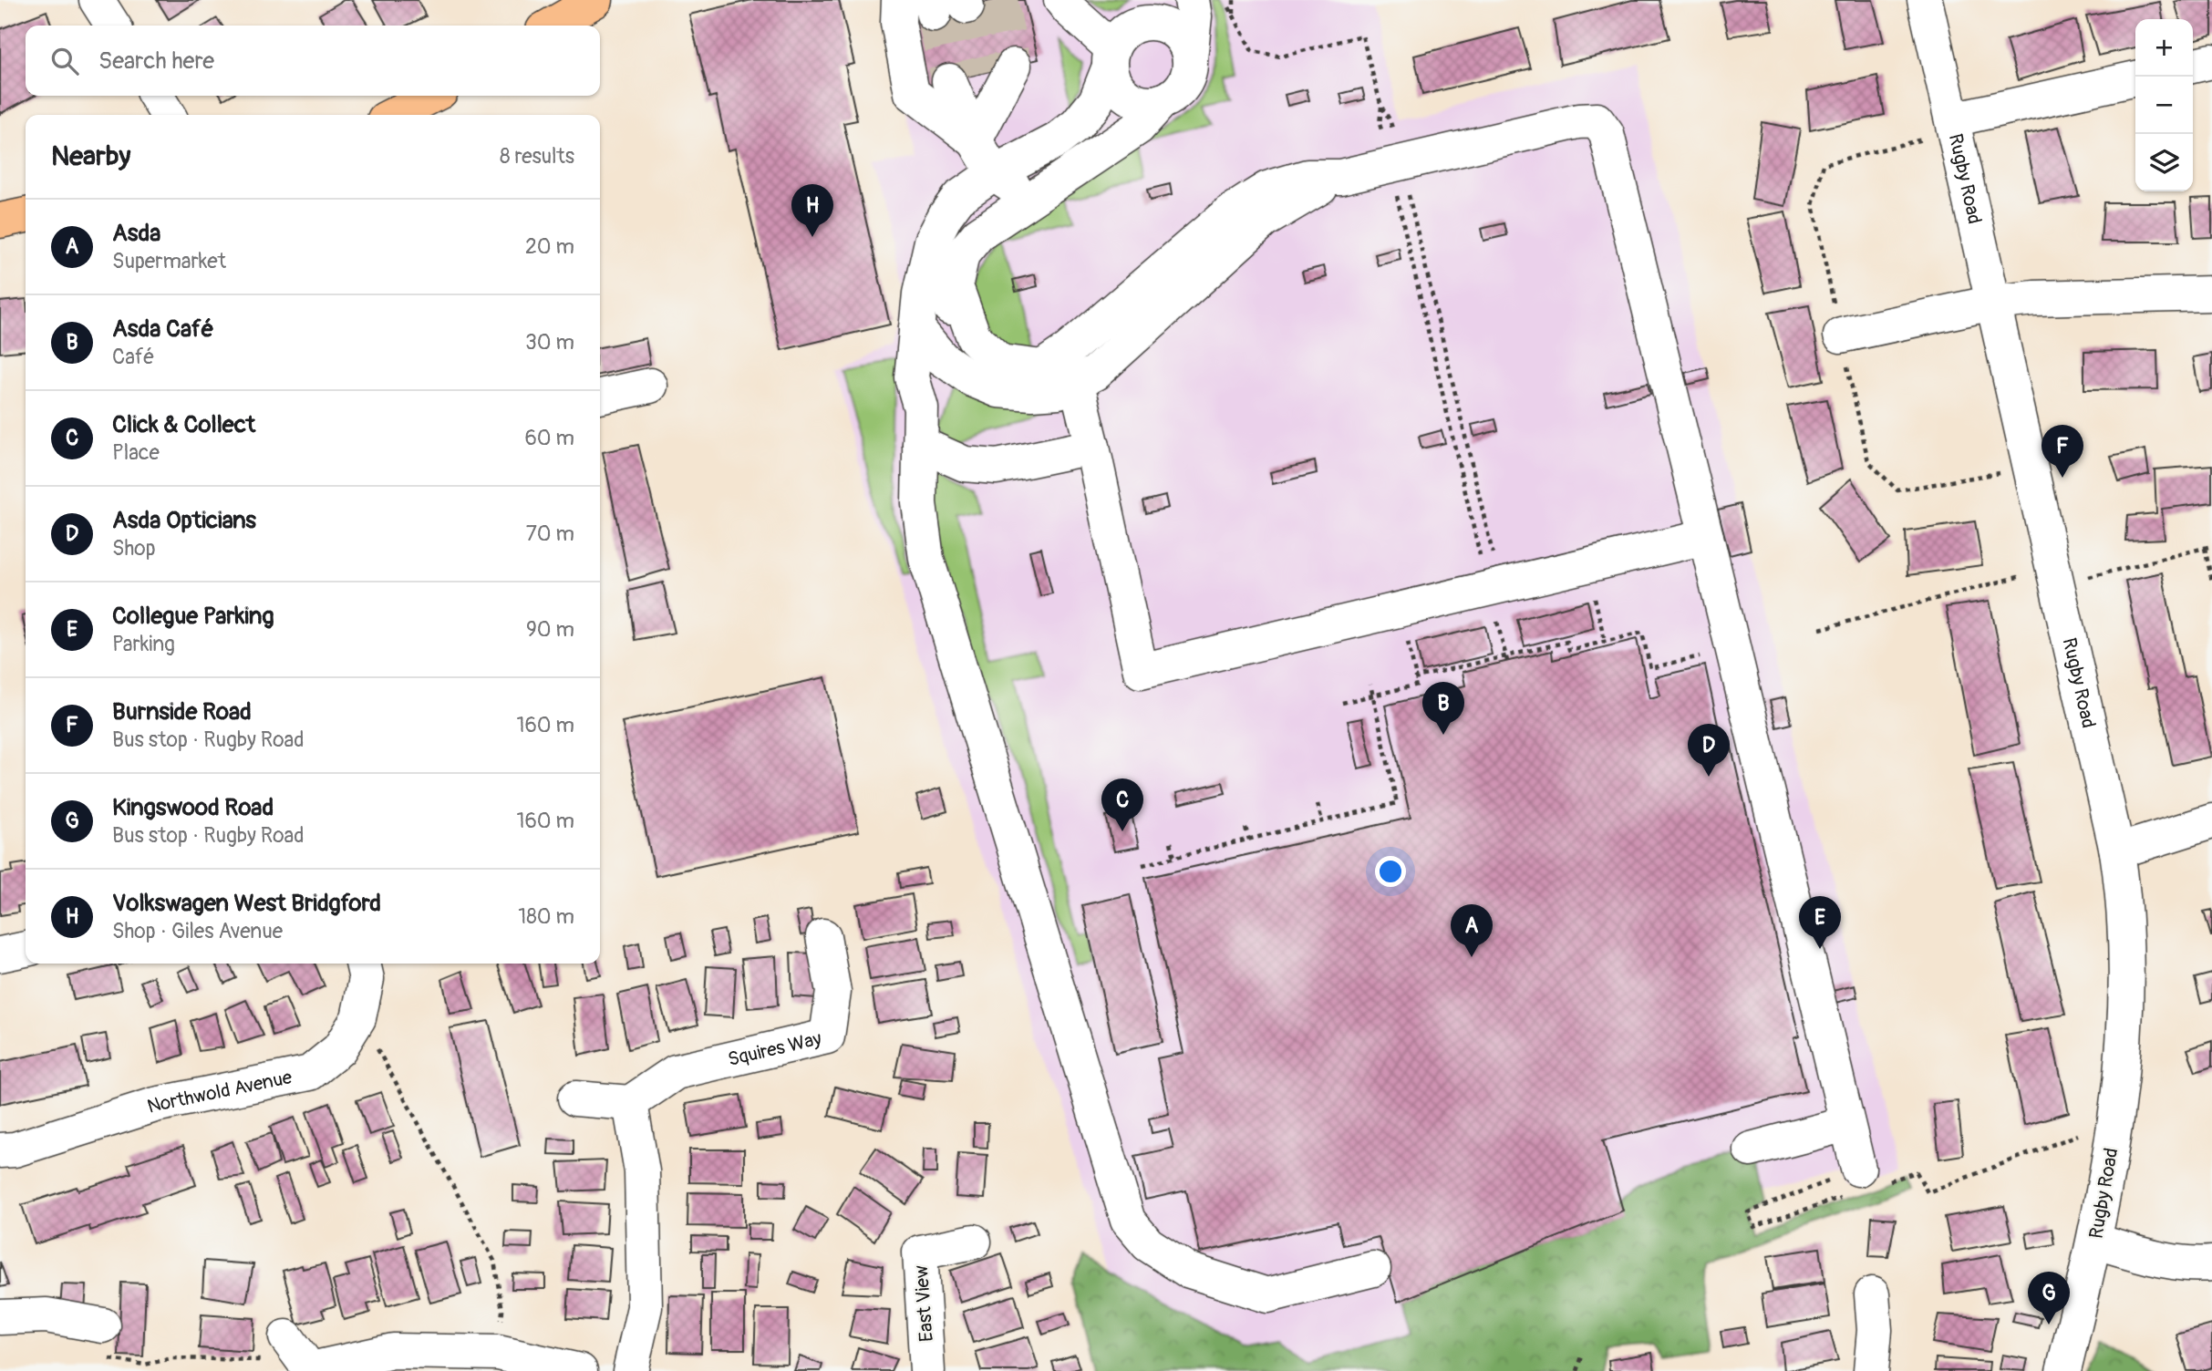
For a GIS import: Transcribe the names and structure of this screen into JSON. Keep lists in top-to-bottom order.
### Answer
{
  "streets": {
    "street": [
      "Rugby Road",
      "Squires Way",
      "Northwold Avenue",
      "East View"
    ]
  },
  "page": {
    "map_buttons": ["+", "−"],
    "search": "Search here",
    "heading": ["Nearby", "8 results"],
    "pins": [
      "H",
      "F",
      "B",
      "D",
      "C",
      "E",
      "A",
      "G"
    ],
    "list": [
      {
        "mark": "A",
        "name": "Asda",
        "note": "Supermarket",
        "value": "20 m"
      },
      {
        "mark": "B",
        "name": "Asda Café",
        "note": "Café",
        "value": "30 m"
      },
      {
        "mark": "C",
        "name": "Click & Collect",
        "note": "Place",
        "value": "60 m"
      },
      {
        "mark": "D",
        "name": "Asda Opticians",
        "note": "Shop",
        "value": "70 m"
      },
      {
        "mark": "E",
        "name": "Collegue Parking",
        "note": "Parking",
        "value": "90 m"
      },
      {
        "mark": "F",
        "name": "Burnside Road",
        "note": "Bus stop · Rugby Road",
        "value": "160 m"
      },
      {
        "mark": "G",
        "name": "Kingswood Road",
        "note": "Bus stop · Rugby Road",
        "value": "160 m"
      },
      {
        "mark": "H",
        "name": "Volkswagen West Bridgford",
        "note": "Shop · Giles Avenue",
        "value": "180 m"
      }
    ]
  }
}
